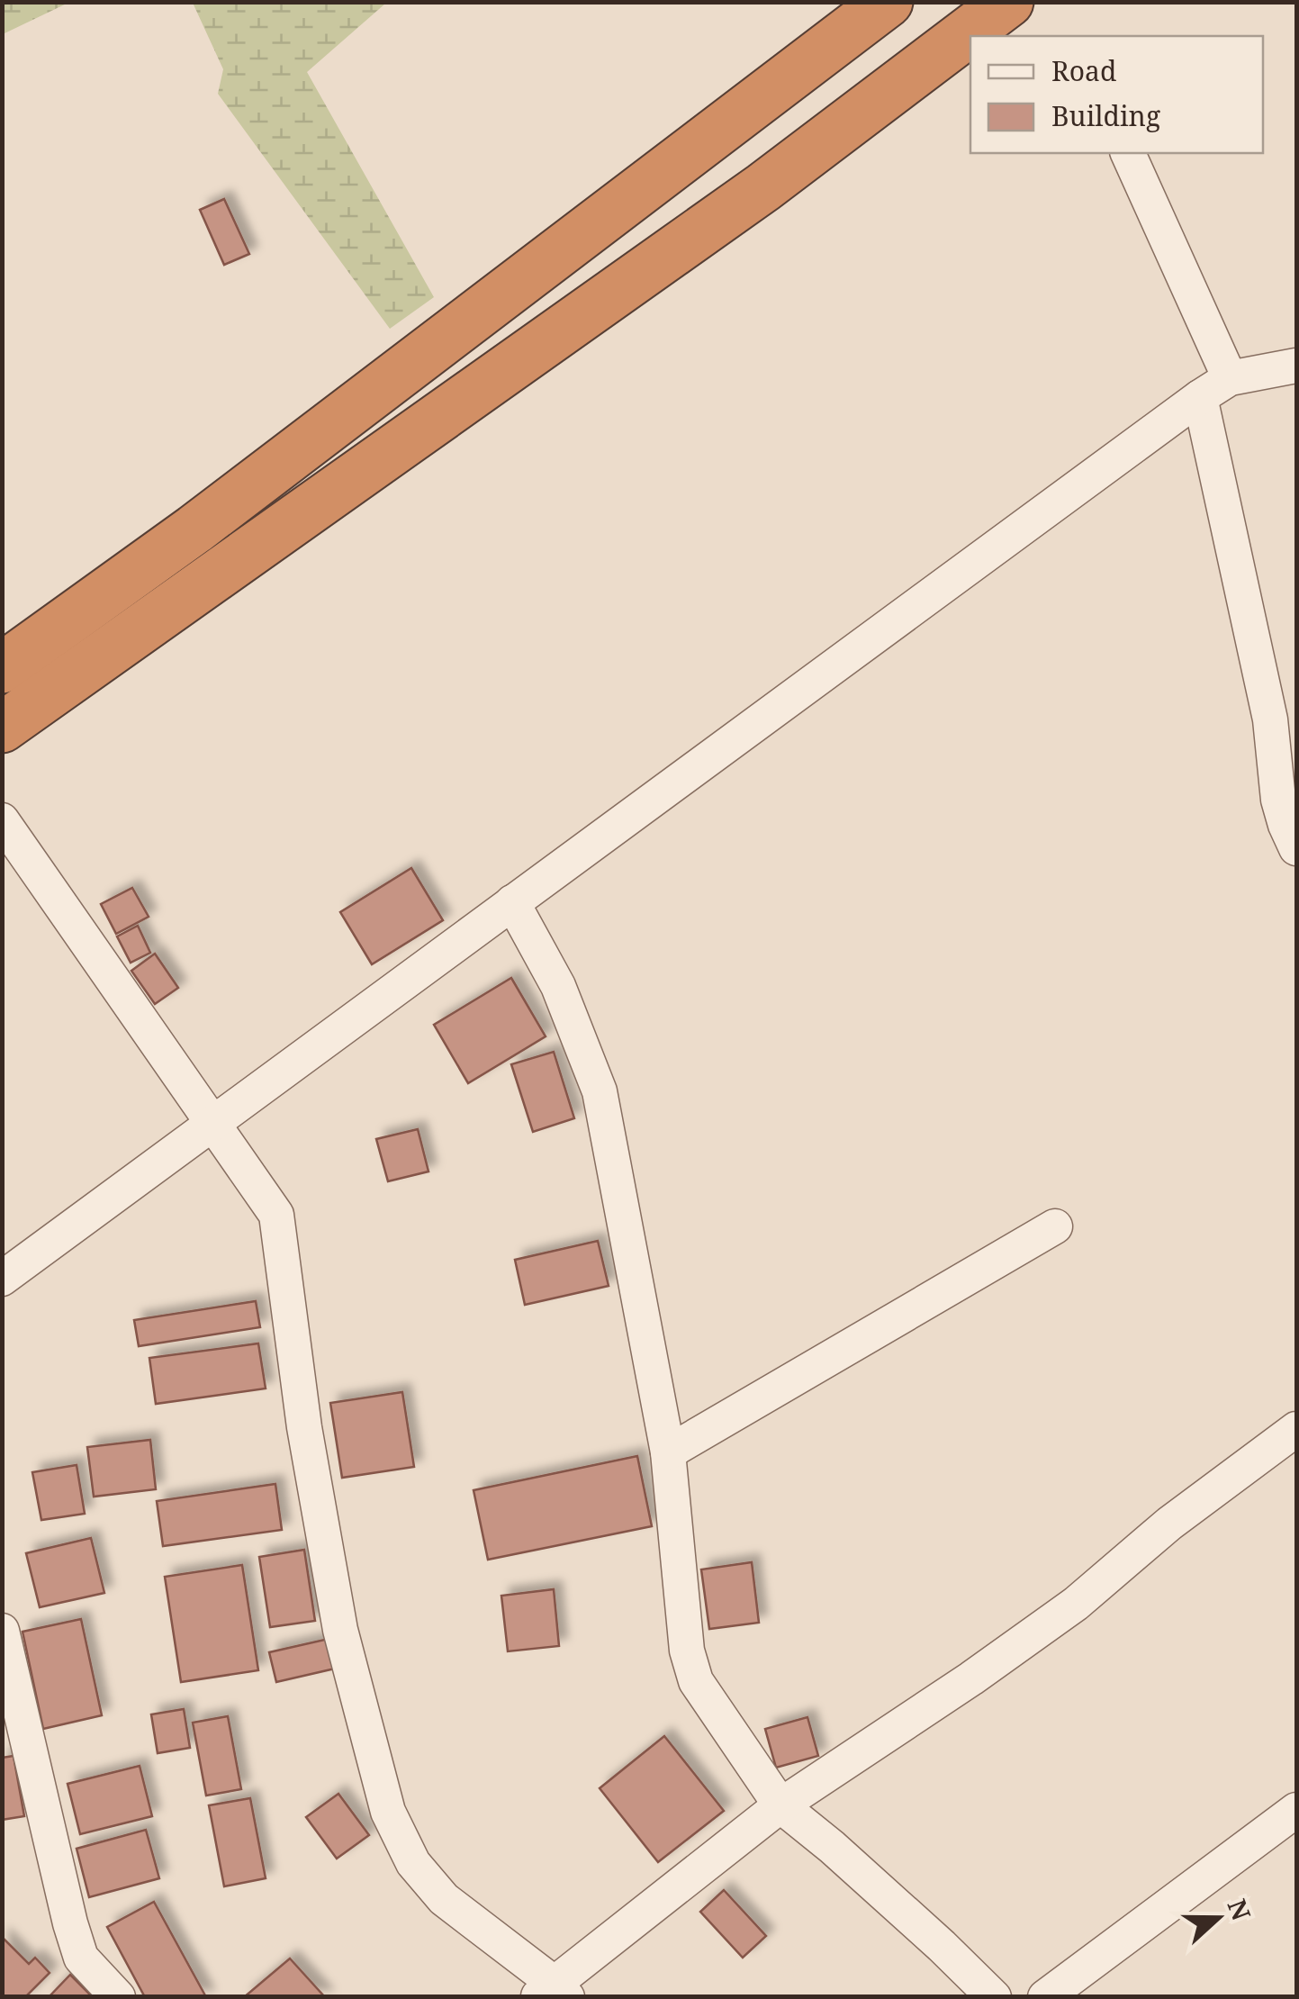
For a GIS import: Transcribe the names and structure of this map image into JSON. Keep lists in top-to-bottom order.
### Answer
{
  "legend": ["Road", "Building"],
  "north": "right"
}
